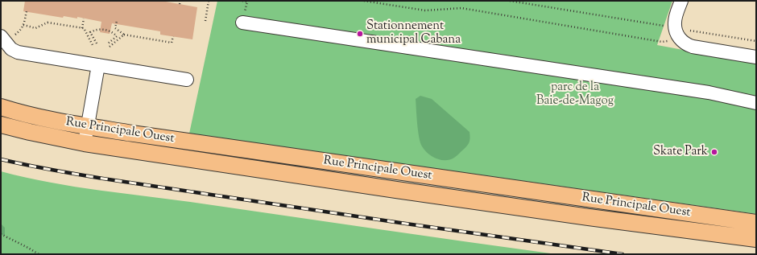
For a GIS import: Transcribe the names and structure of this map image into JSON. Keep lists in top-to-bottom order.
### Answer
{
  "streets": {
    "main road": ["Rue Principale Ouest"]
  },
  "parks": ["parc de la Baie-de-Magog"],
  "places": ["Stationnement municipal Cabana", "Skate Park"]
}
